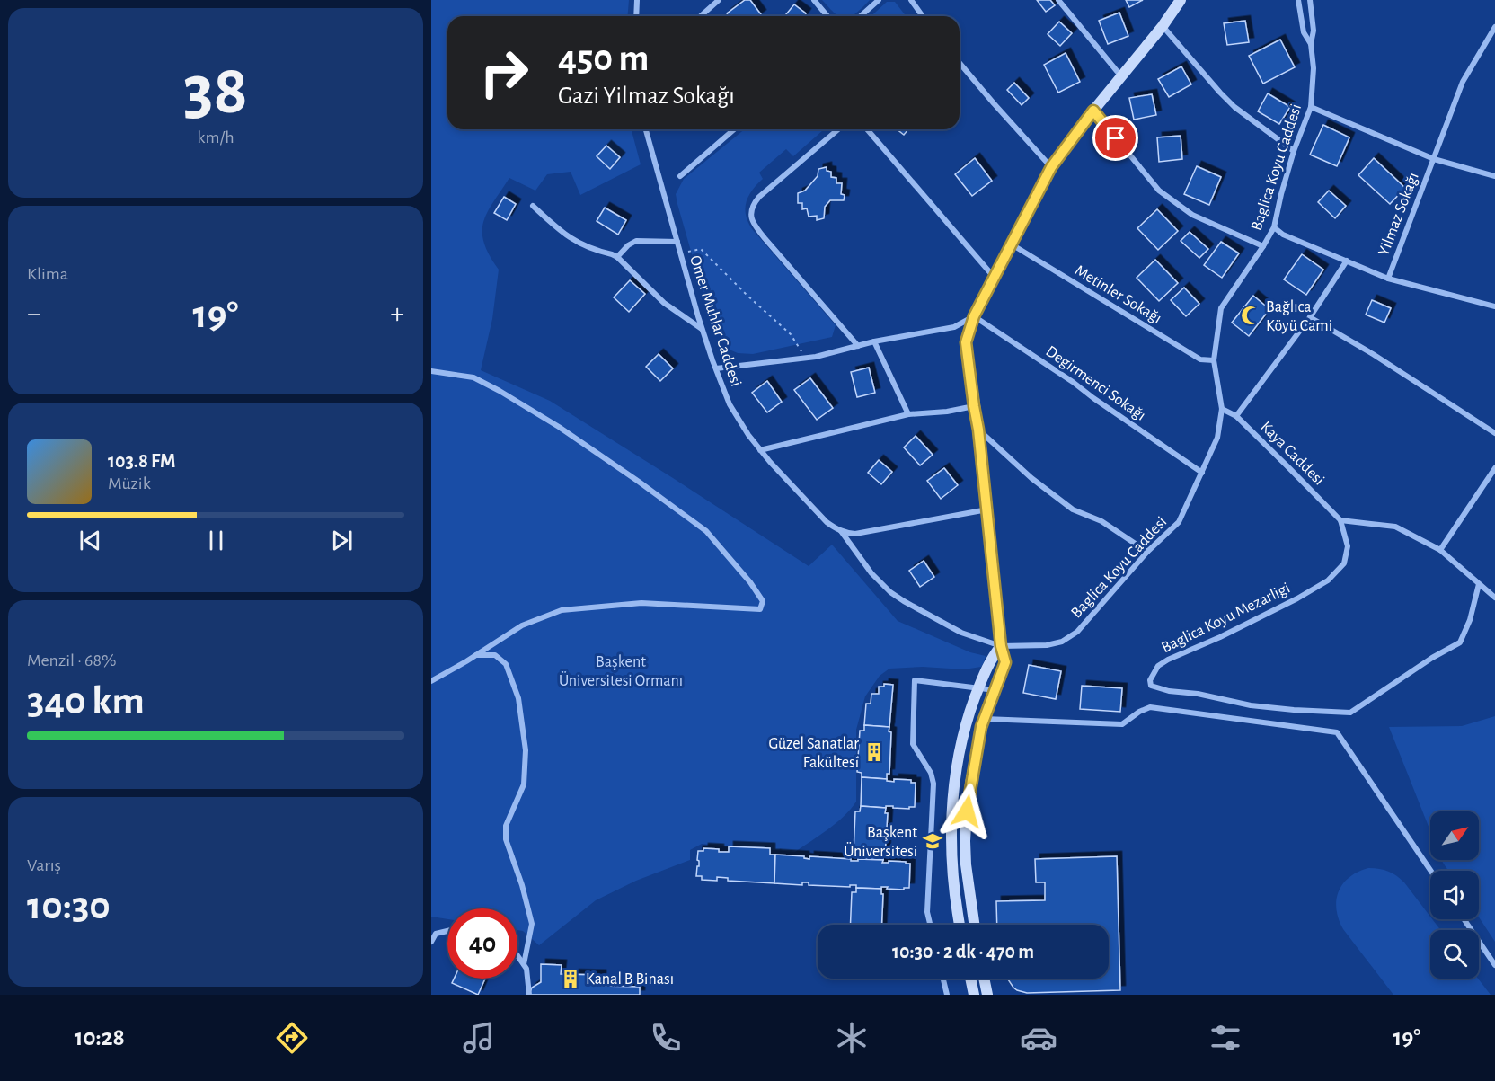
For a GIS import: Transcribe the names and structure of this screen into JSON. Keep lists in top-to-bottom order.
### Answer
{
  "streets": {
    "street": [
      "Baglica Koyu Caddesi",
      "Yilmaz Sokağı",
      "Metinler Sokağı",
      "Omer Muhlar Caddesi",
      "Degirmenci Sokağı",
      "Kaya Caddesi",
      "Baglica Koyu Mezarligi"
    ]
  },
  "crossings": [
    ["Baglica Koyu Caddesi", "Metinler Sokağı"],
    ["Baglica Koyu Caddesi", "Omer Muhlar Caddesi"],
    ["Baglica Koyu Caddesi", "Degirmenci Sokağı"],
    ["Baglica Koyu Caddesi", "Kaya Caddesi"],
    ["Kaya Caddesi", "Baglica Koyu Mezarligi"]
  ],
  "parks": ["Başkent Üniversitesi Ormanı"],
  "places": {
    "mosque": ["Bağlıca Köyü Cami"],
    "building": ["Güzel Sanatlar Fakültesi", "Kanal B Binası"],
    "school or university": ["Başkent Üniversitesi"]
  },
  "north": "top right",
  "page": {
    "tile": [
      ["38", "km/h"],
      "Klima",
      ["Menzil · 68%", "340 km"],
      ["Varış", "10:30"]
    ],
    "turn": ["450 m", "Gazi Yilmaz Sokağı"],
    "heat": ["−", "19°", "+"],
    "song": ["103.8 FM", "Müzik"],
    "limit": "40",
    "trip": "10:30 · 2 dk · 470 m",
    "tabs": ["10:28", "19°"]
  }
}
